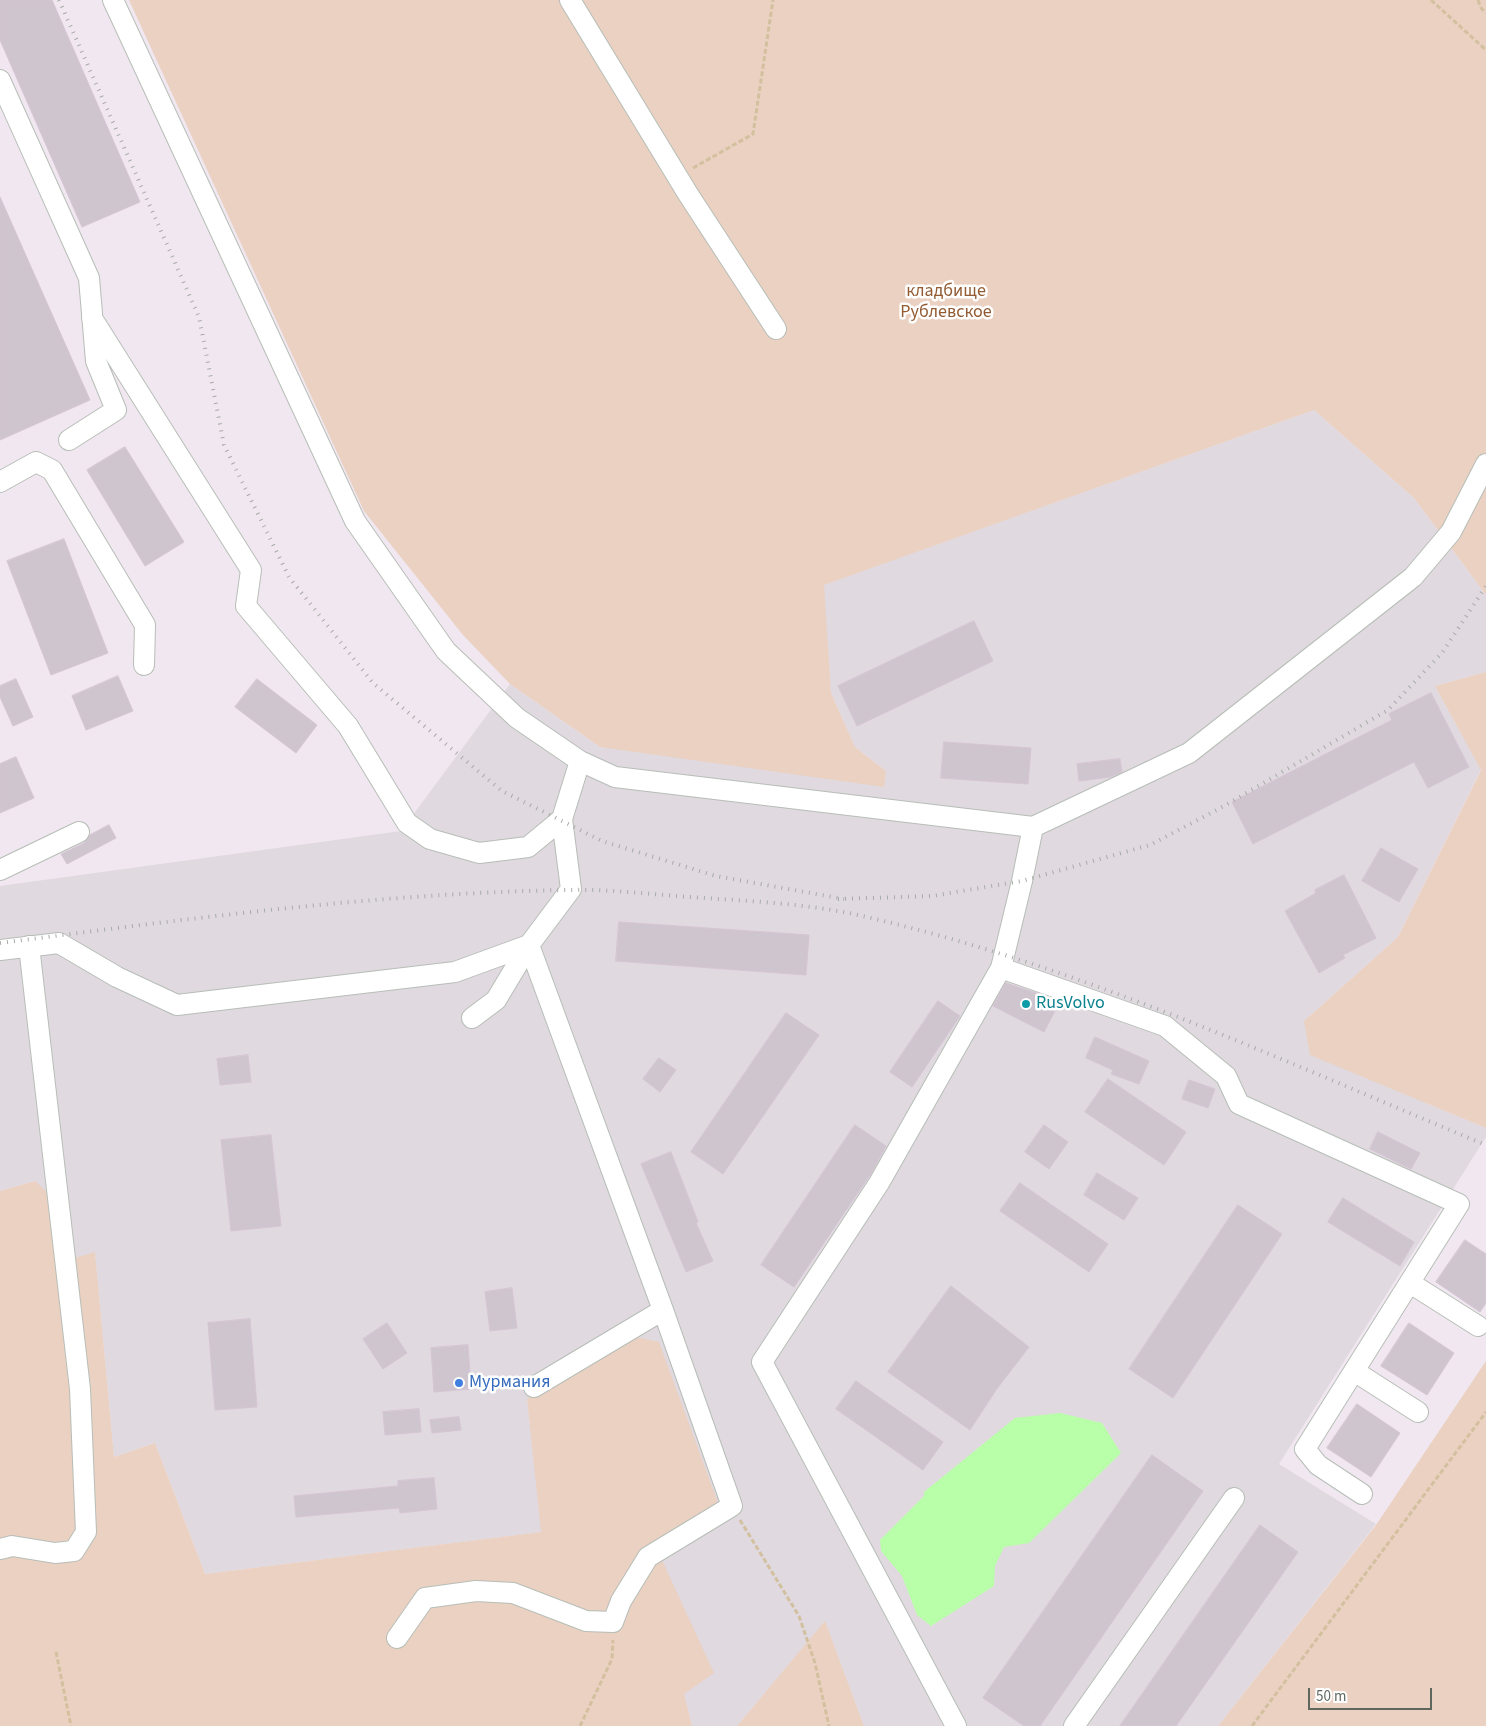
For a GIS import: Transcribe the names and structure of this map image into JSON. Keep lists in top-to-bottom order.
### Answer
{
  "parks": ["кладбище Рублевское"],
  "places": ["RusVolvo", "Мурмания"],
  "scale_bar": "50 m"
}
